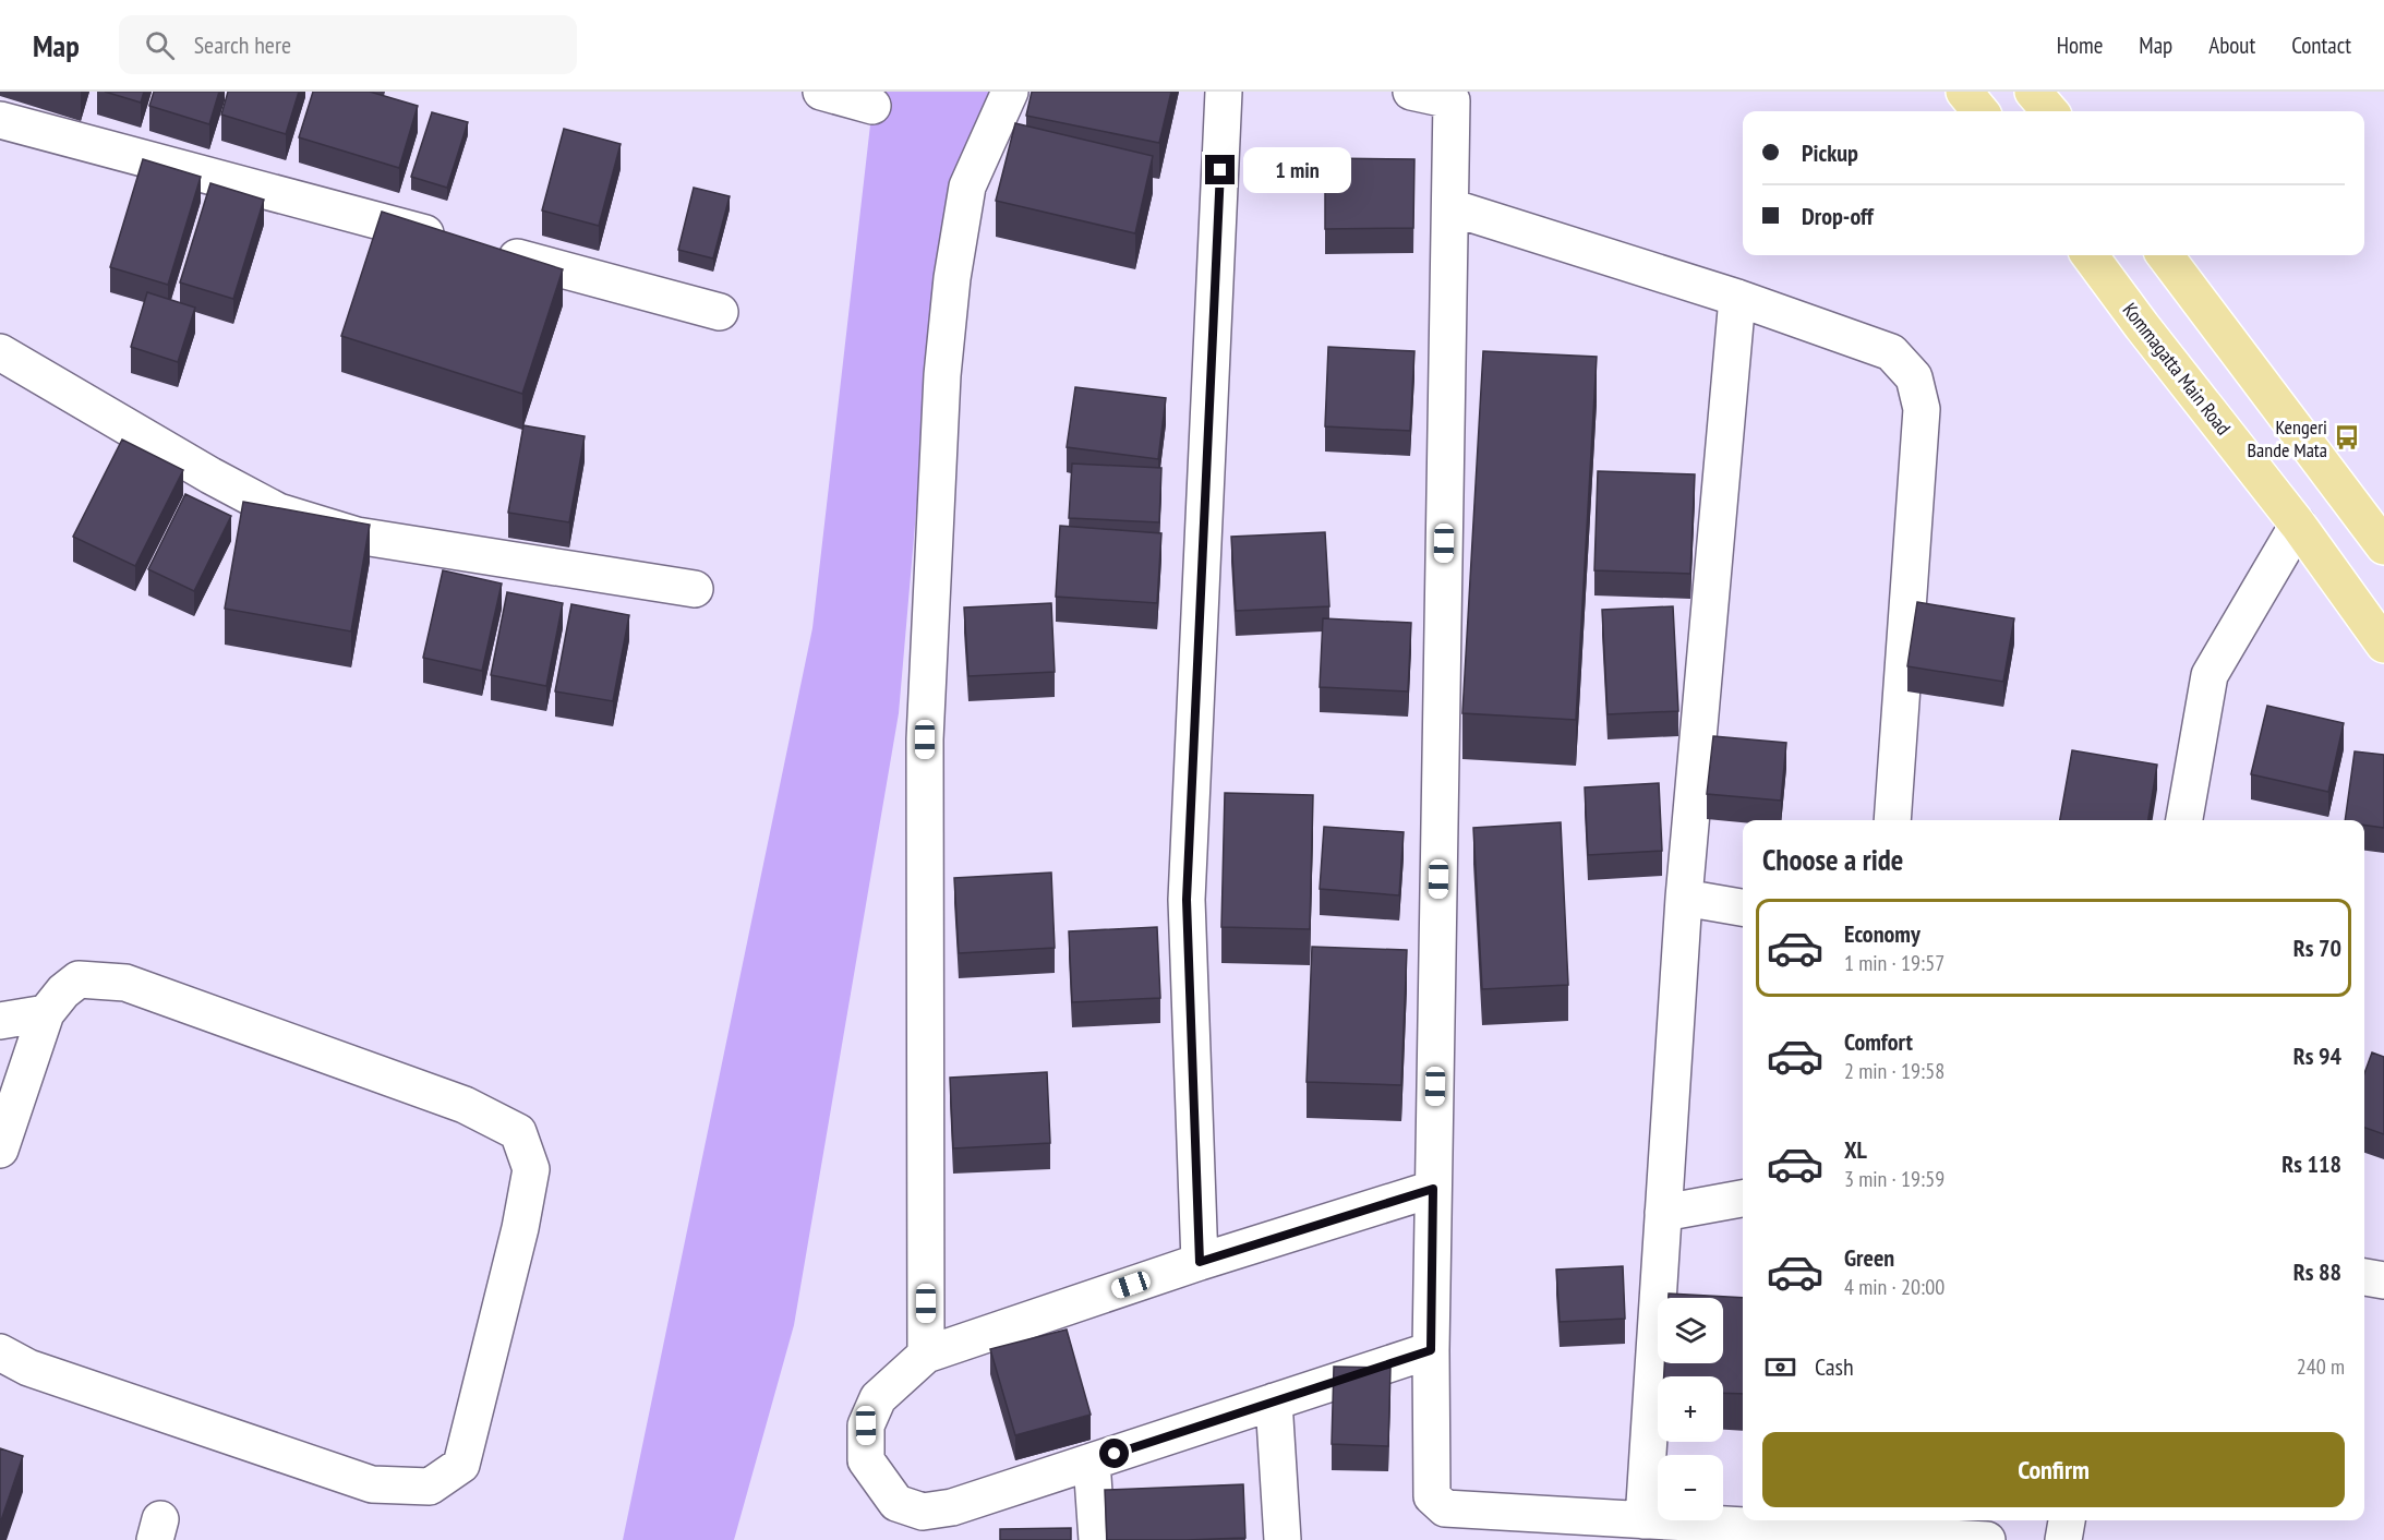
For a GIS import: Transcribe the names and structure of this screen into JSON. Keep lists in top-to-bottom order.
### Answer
{
  "streets": {
    "main road": ["Kommagatta Main Road"]
  },
  "places": {
    "bus stop": ["Kengeri Bande Mata"]
  },
  "page": {
    "header": "Map",
    "search": "Search here",
    "nav": [
      "Home",
      "Map",
      "About",
      "Contact"
    ],
    "banner": ["Pickup", "Drop-off"],
    "bubble": "1 min",
    "heading": "Choose a ride",
    "list": [
      {
        "name": "Economy",
        "note": "1 min · 19:57",
        "value": "Rs 70"
      },
      {
        "name": "Comfort",
        "note": "2 min · 19:58",
        "value": "Rs 94"
      },
      {
        "name": "XL",
        "note": "3 min · 19:59",
        "value": "Rs 118"
      },
      {
        "name": "Green",
        "note": "4 min · 20:00",
        "value": "Rs 88"
      }
    ],
    "map_buttons": ["+", "−"],
    "pay": ["Cash", "240 m"],
    "buttons": "Confirm"
  }
}
